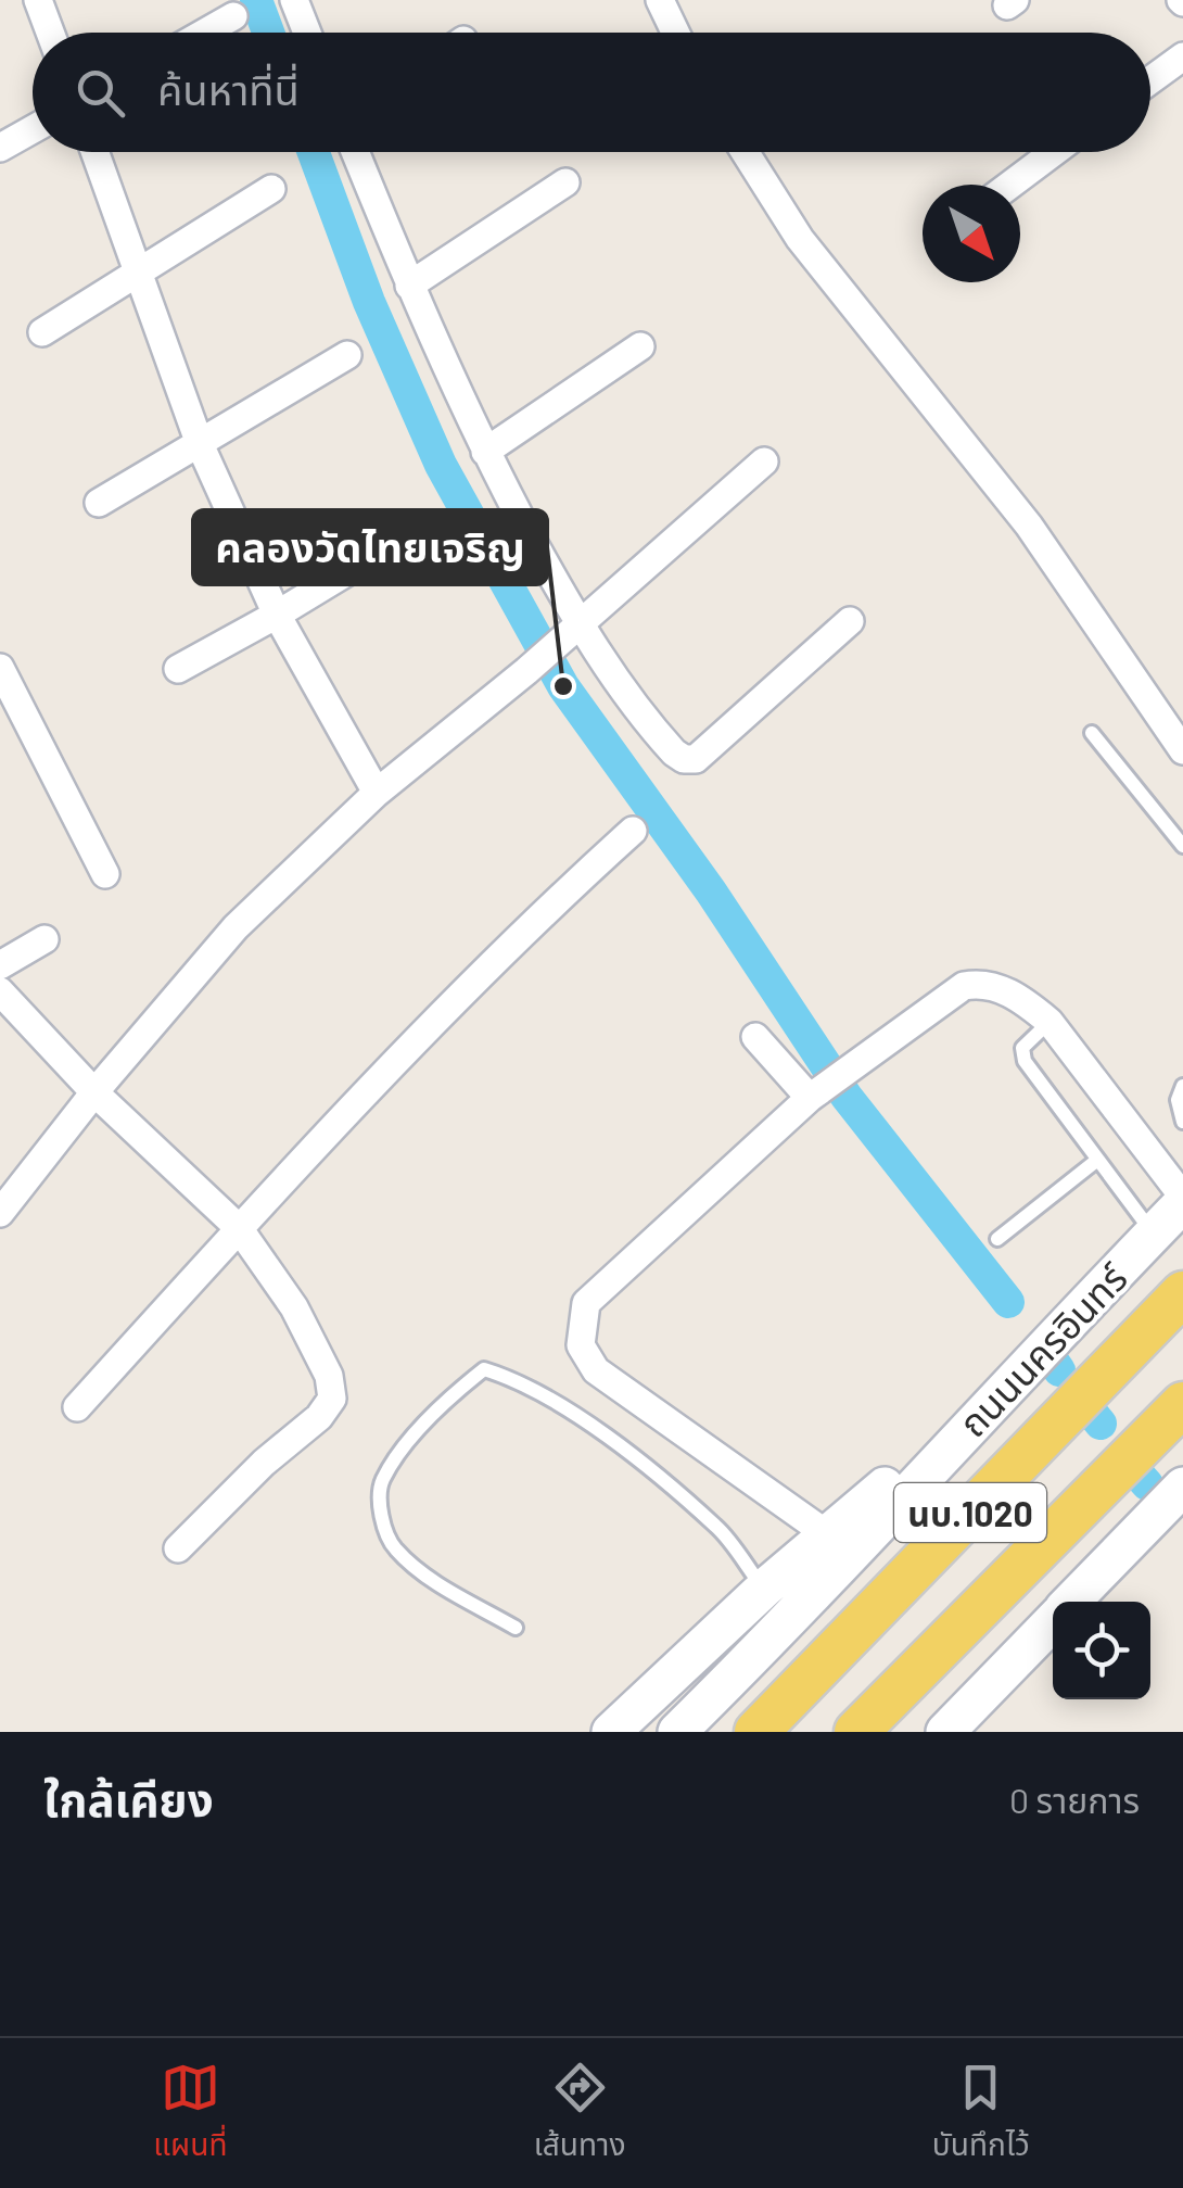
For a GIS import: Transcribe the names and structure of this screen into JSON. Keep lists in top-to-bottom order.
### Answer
{
  "streets": {
    "main road": ["ถนนนครอินทร์", "นบ.1020"]
  },
  "places": ["คลองวัดไทยเจริญ"],
  "north": "bottom right",
  "page": {
    "search": "ค้นหาที่นี่",
    "heading": ["ใกล้เคียง", "0 รายการ"],
    "nav": ["แผนที่", "เส้นทาง", "บันทึกไว้"]
  }
}
